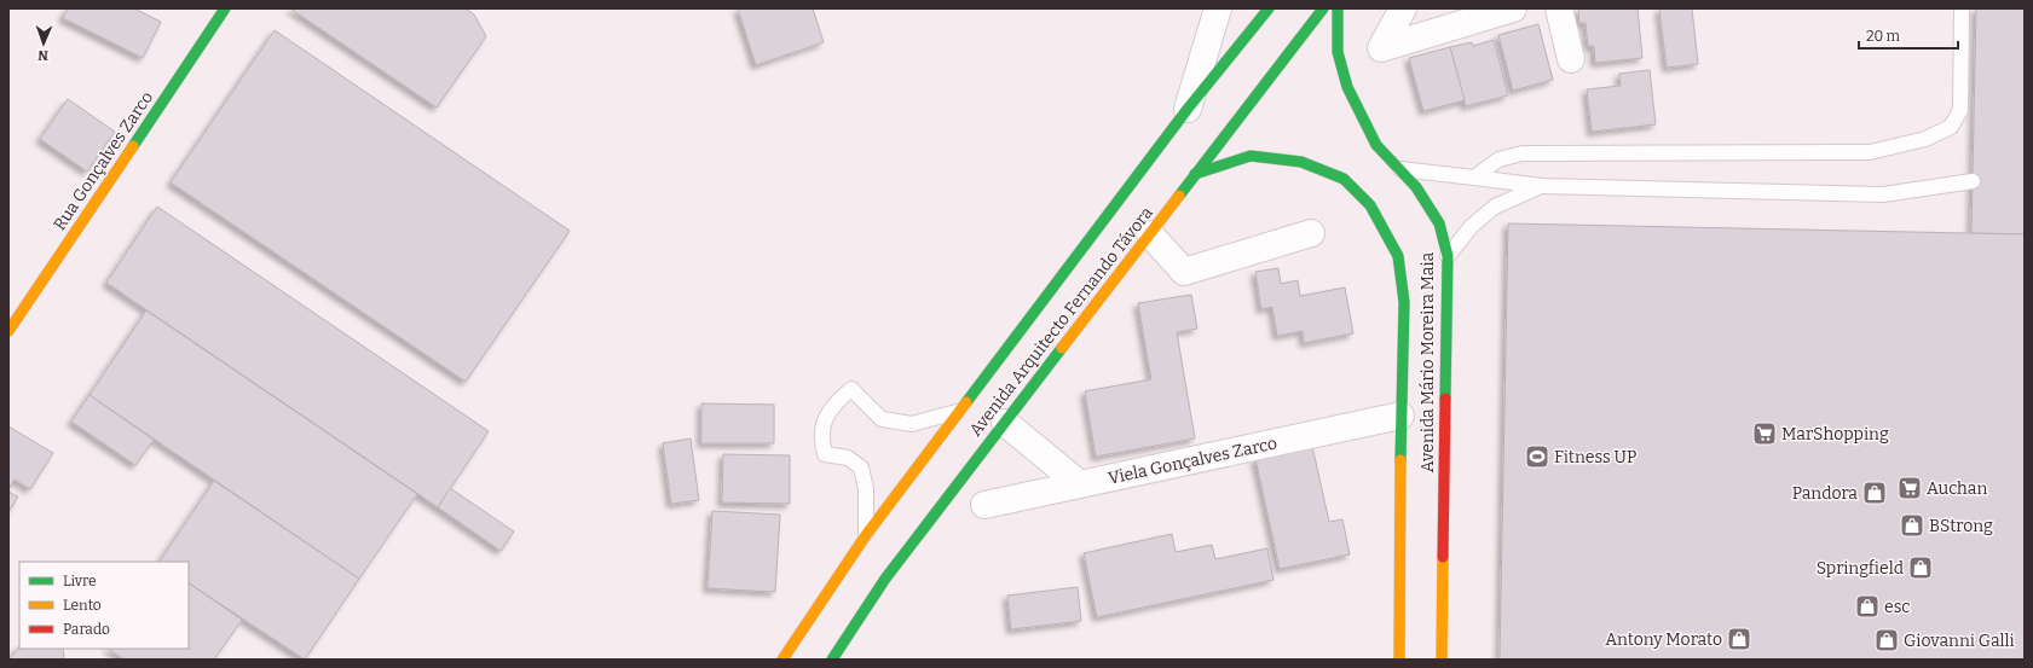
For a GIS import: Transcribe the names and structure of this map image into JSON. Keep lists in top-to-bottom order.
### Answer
{
  "streets": {
    "main road": ["Rua Gonçalves Zarco", "Avenida Arquitecto Fernando Távora", "Avenida Mário Moreira Maia"],
    "street": ["Viela Gonçalves Zarco"]
  },
  "crossings": [
    ["Avenida Arquitecto Fernando Távora", "Avenida Mário Moreira Maia"],
    ["Avenida Mário Moreira Maia", "Viela Gonçalves Zarco"]
  ],
  "places": {
    "supermarket": ["MarShopping", "Auchan"],
    "sports": ["Fitness UP"],
    "shop": [
      "Pandora",
      "BStrong",
      "Springfield",
      "esc",
      "Antony Morato",
      "Giovanni Galli"
    ]
  },
  "legend": ["Livre", "Lento", "Parado"],
  "scale_bar": "20 m",
  "north": "bottom"
}
